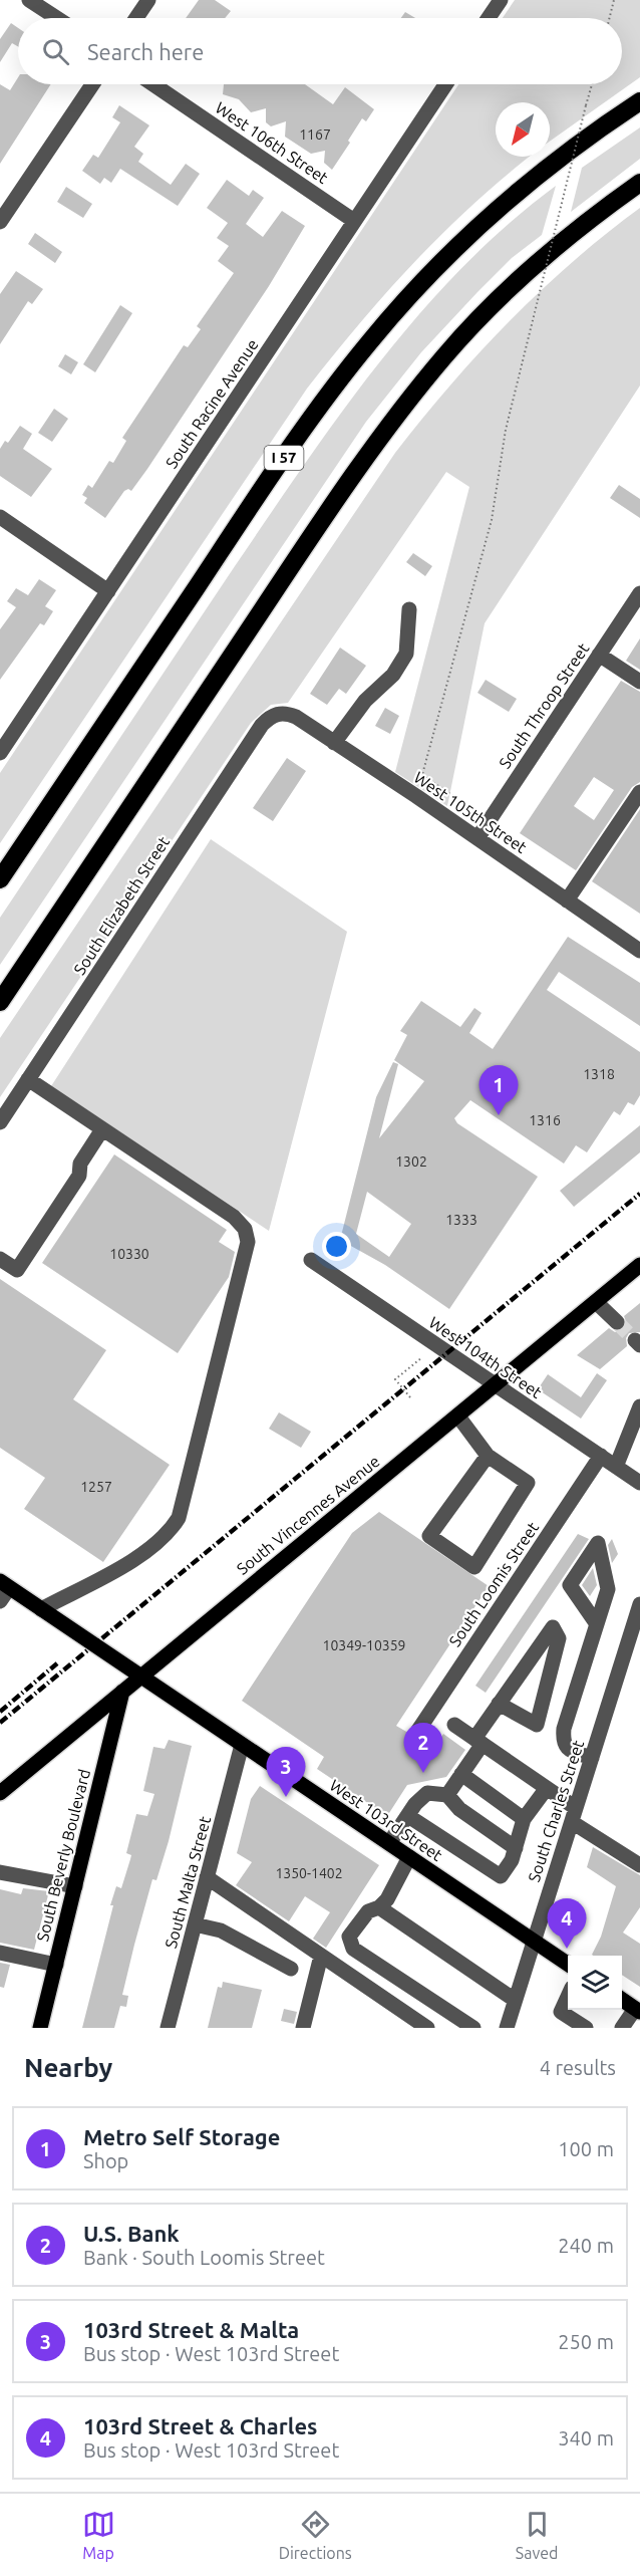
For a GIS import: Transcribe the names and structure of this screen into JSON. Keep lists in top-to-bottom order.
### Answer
{
  "streets": {
    "highway": ["I 57"],
    "main road": ["South Vincennes Avenue", "West 103rd Street", "South Beverly Boulevard"],
    "street": [
      "West 106th Street",
      "South Racine Avenue",
      "South Throop Street",
      "West 105th Street",
      "South Elizabeth Street",
      "West 104th Street",
      "South Loomis Street",
      "South Charles Street",
      "South Malta Street"
    ]
  },
  "crossings": [
    ["West 106th Street", "South Racine Avenue"],
    ["South Throop Street", "West 105th Street"],
    ["West 105th Street", "South Elizabeth Street"],
    ["West 104th Street", "South Vincennes Avenue"],
    ["West 104th Street", "South Loomis Street"],
    ["South Vincennes Avenue", "West 103rd Street"],
    ["South Vincennes Avenue", "South Beverly Boulevard"],
    ["South Charles Street", "West 103rd Street"],
    ["West 103rd Street", "South Malta Street"]
  ],
  "house_numbers": [
    "1167",
    "1318",
    "1316",
    "1302",
    "1333",
    "10330",
    "1257",
    "10349-10359",
    "1350-1402"
  ],
  "north": "bottom left",
  "page": {
    "search": "Search here",
    "pins": [
      "1",
      "2",
      "3",
      "4"
    ],
    "heading": ["Nearby", "4 results"],
    "list": [
      {
        "mark": "1",
        "name": "Metro Self Storage",
        "note": "Shop",
        "value": "100 m"
      },
      {
        "mark": "2",
        "name": "U.S. Bank",
        "note": "Bank · South Loomis Street",
        "value": "240 m"
      },
      {
        "mark": "3",
        "name": "103rd Street & Malta",
        "note": "Bus stop · West 103rd Street",
        "value": "250 m"
      },
      {
        "mark": "4",
        "name": "103rd Street & Charles",
        "note": "Bus stop · West 103rd Street",
        "value": "340 m"
      }
    ],
    "nav": ["Map", "Directions", "Saved"]
  }
}
